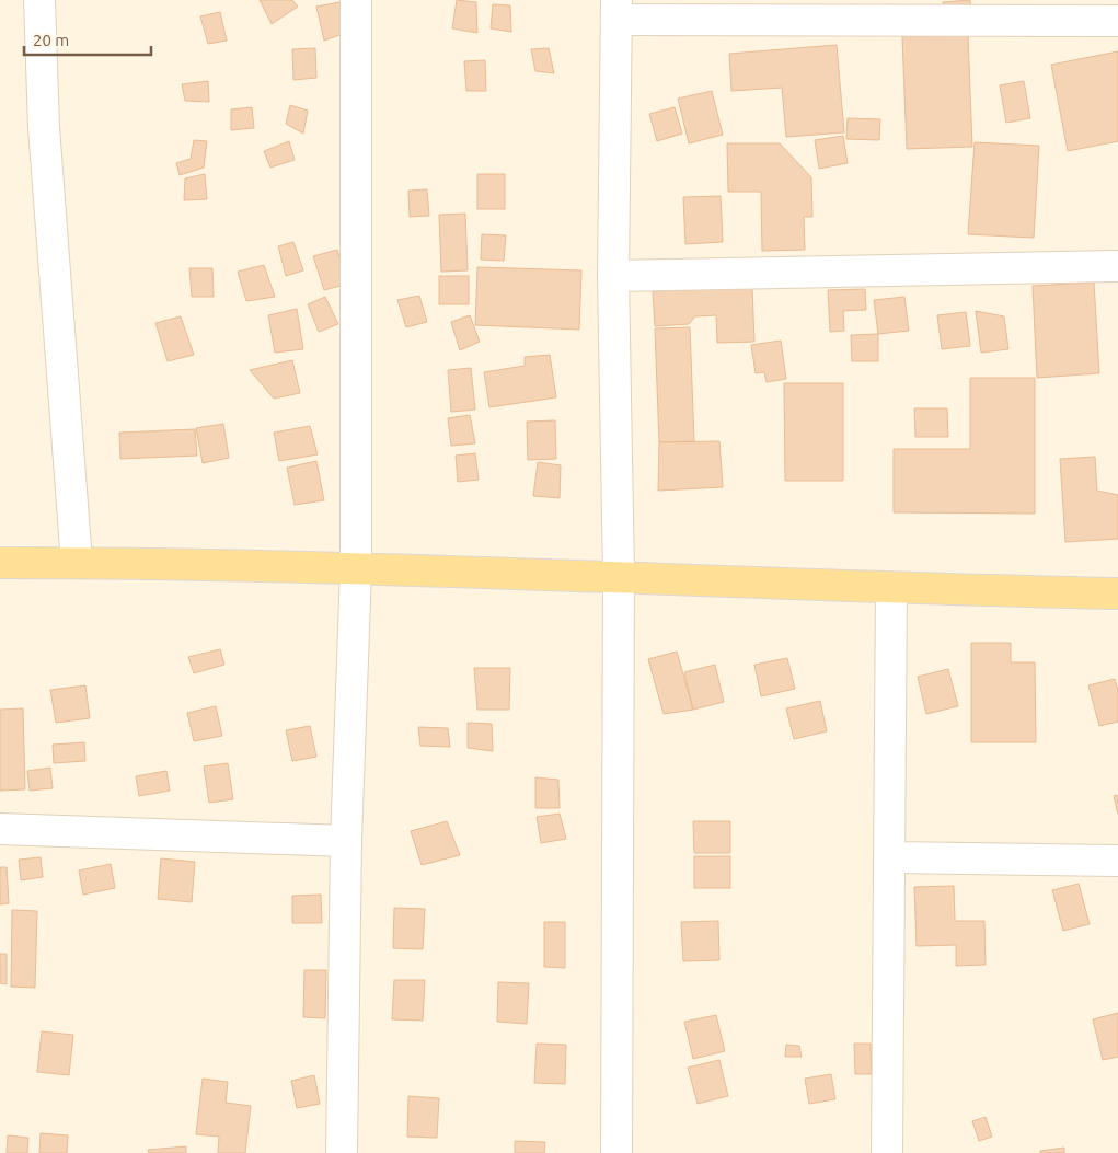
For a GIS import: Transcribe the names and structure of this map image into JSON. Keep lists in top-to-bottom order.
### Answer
{
  "scale_bar": "20 m"
}
